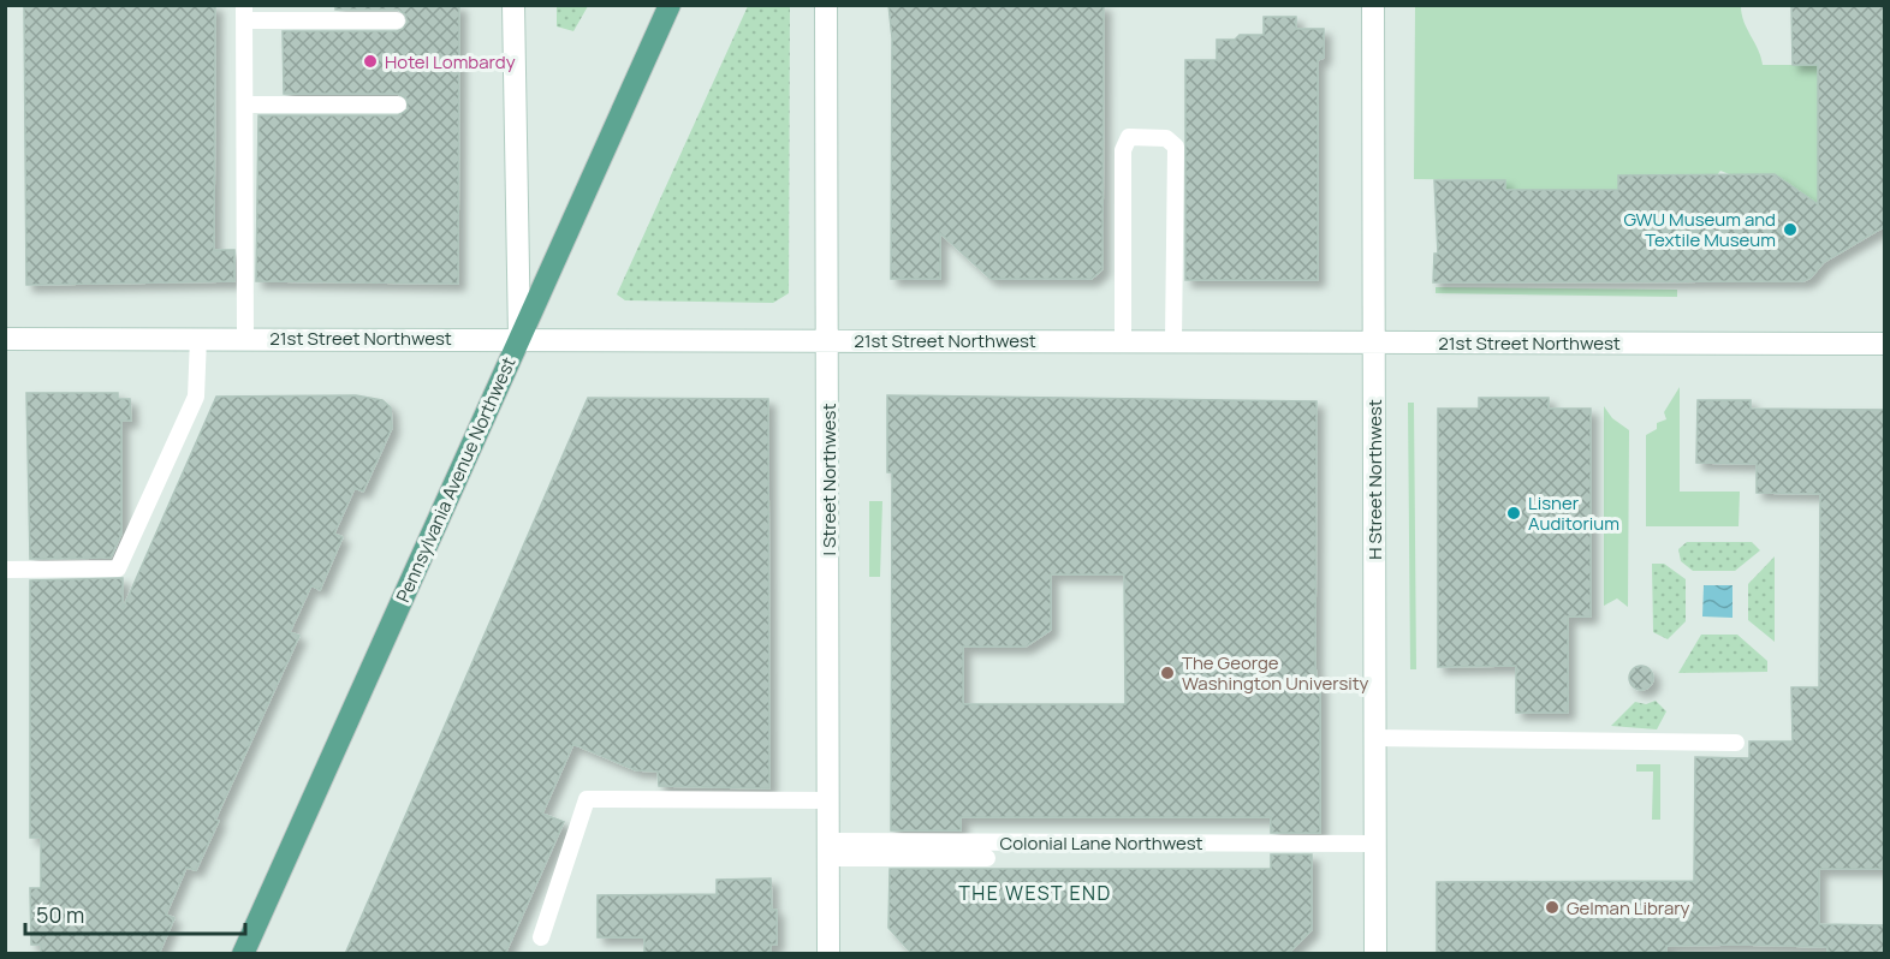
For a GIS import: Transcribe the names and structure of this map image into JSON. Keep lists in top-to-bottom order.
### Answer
{
  "streets": {
    "main road": ["Pennsylvania Avenue Northwest"],
    "street": ["21st Street Northwest", "I Street Northwest", "H Street Northwest"],
    "lane": ["Colonial Lane Northwest"]
  },
  "crossings": [
    ["21st Street Northwest", "Pennsylvania Avenue Northwest"],
    ["21st Street Northwest", "I Street Northwest"],
    ["21st Street Northwest", "H Street Northwest"],
    ["I Street Northwest", "Colonial Lane Northwest"],
    ["H Street Northwest", "Colonial Lane Northwest"]
  ],
  "districts": ["THE WEST END"],
  "places": [
    "Hotel Lombardy",
    "GWU Museum and Textile Museum",
    "Lisner Auditorium",
    "The George Washington University",
    "Gelman Library"
  ],
  "scale_bar": "50 m"
}
